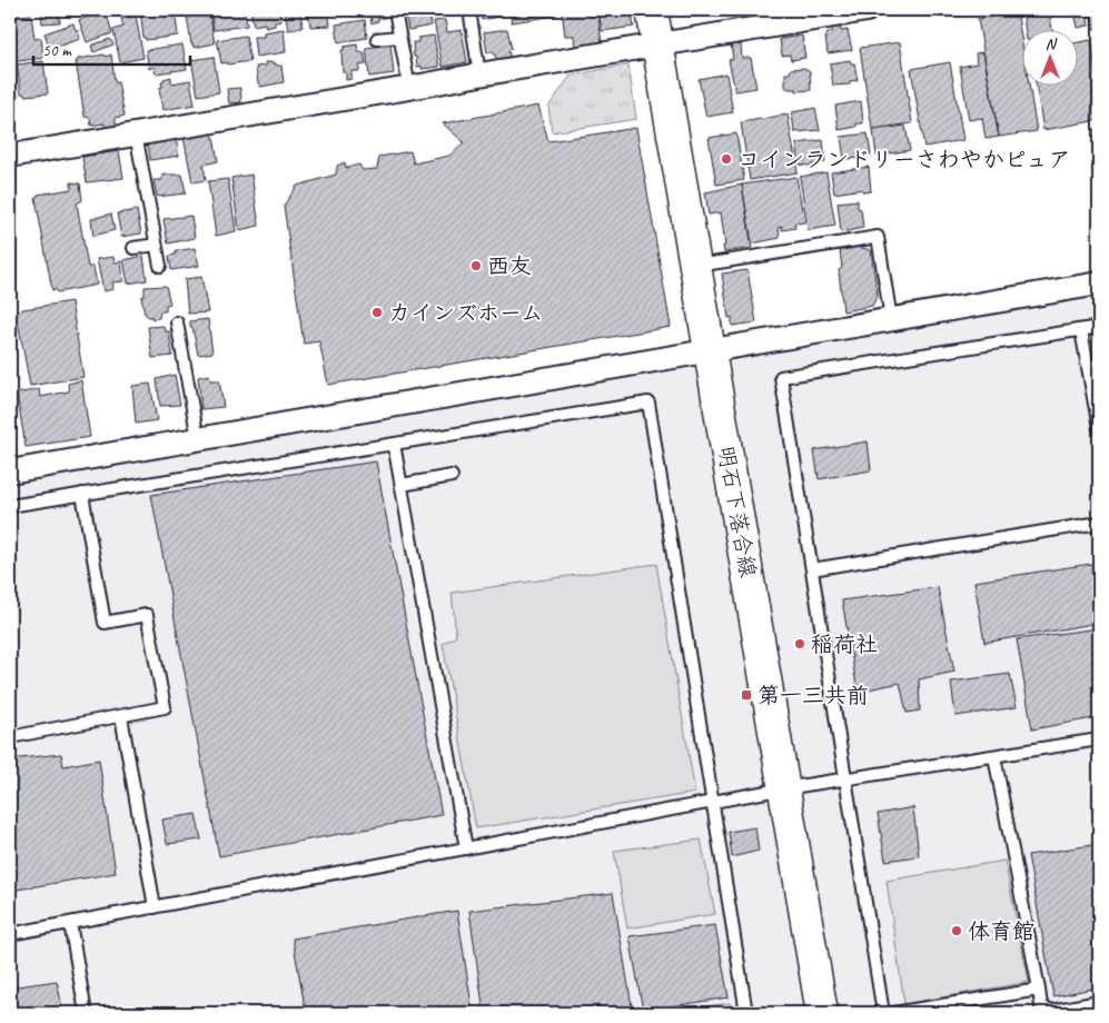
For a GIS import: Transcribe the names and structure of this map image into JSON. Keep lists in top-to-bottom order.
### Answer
{
  "streets": {
    "main road": ["明石下落合線"]
  },
  "places": {
    "other": [
      "コインランドリーさわやかピュア",
      "西友",
      "カインズホーム",
      "稲荷社",
      "体育館"
    ],
    "transit": ["第一三共前"]
  },
  "scale_bar": "50 m",
  "north": "top"
}
